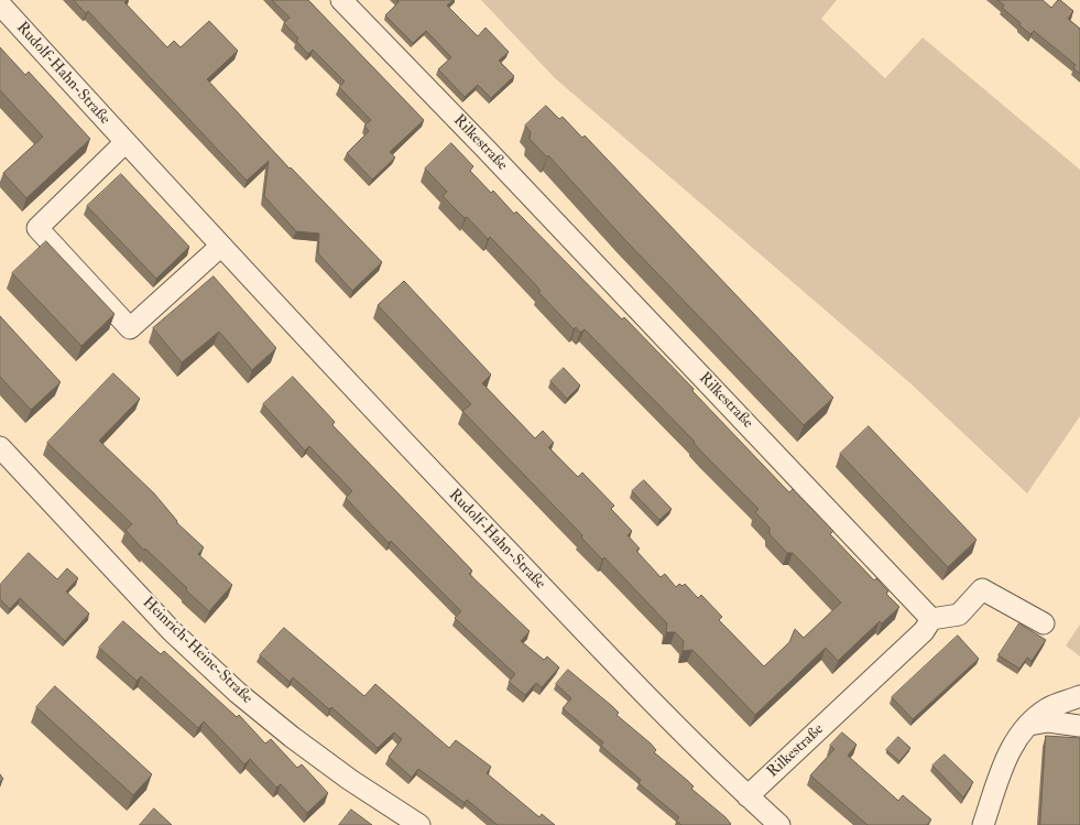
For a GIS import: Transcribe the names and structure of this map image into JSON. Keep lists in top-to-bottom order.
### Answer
{
  "streets": {
    "street": ["Rudolf-Hahn-Straße", "Rilkestraße", "Heinrich-Heine-Straße"]
  },
  "crossings": [
    ["Rudolf-Hahn-Straße", "Rilkestraße"]
  ]
}
